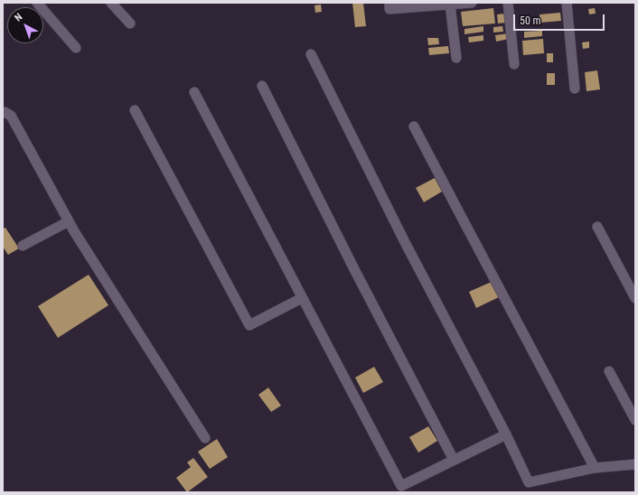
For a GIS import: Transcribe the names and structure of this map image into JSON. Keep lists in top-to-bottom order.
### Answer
{
  "scale_bar": "50 m",
  "north": "top left"
}
